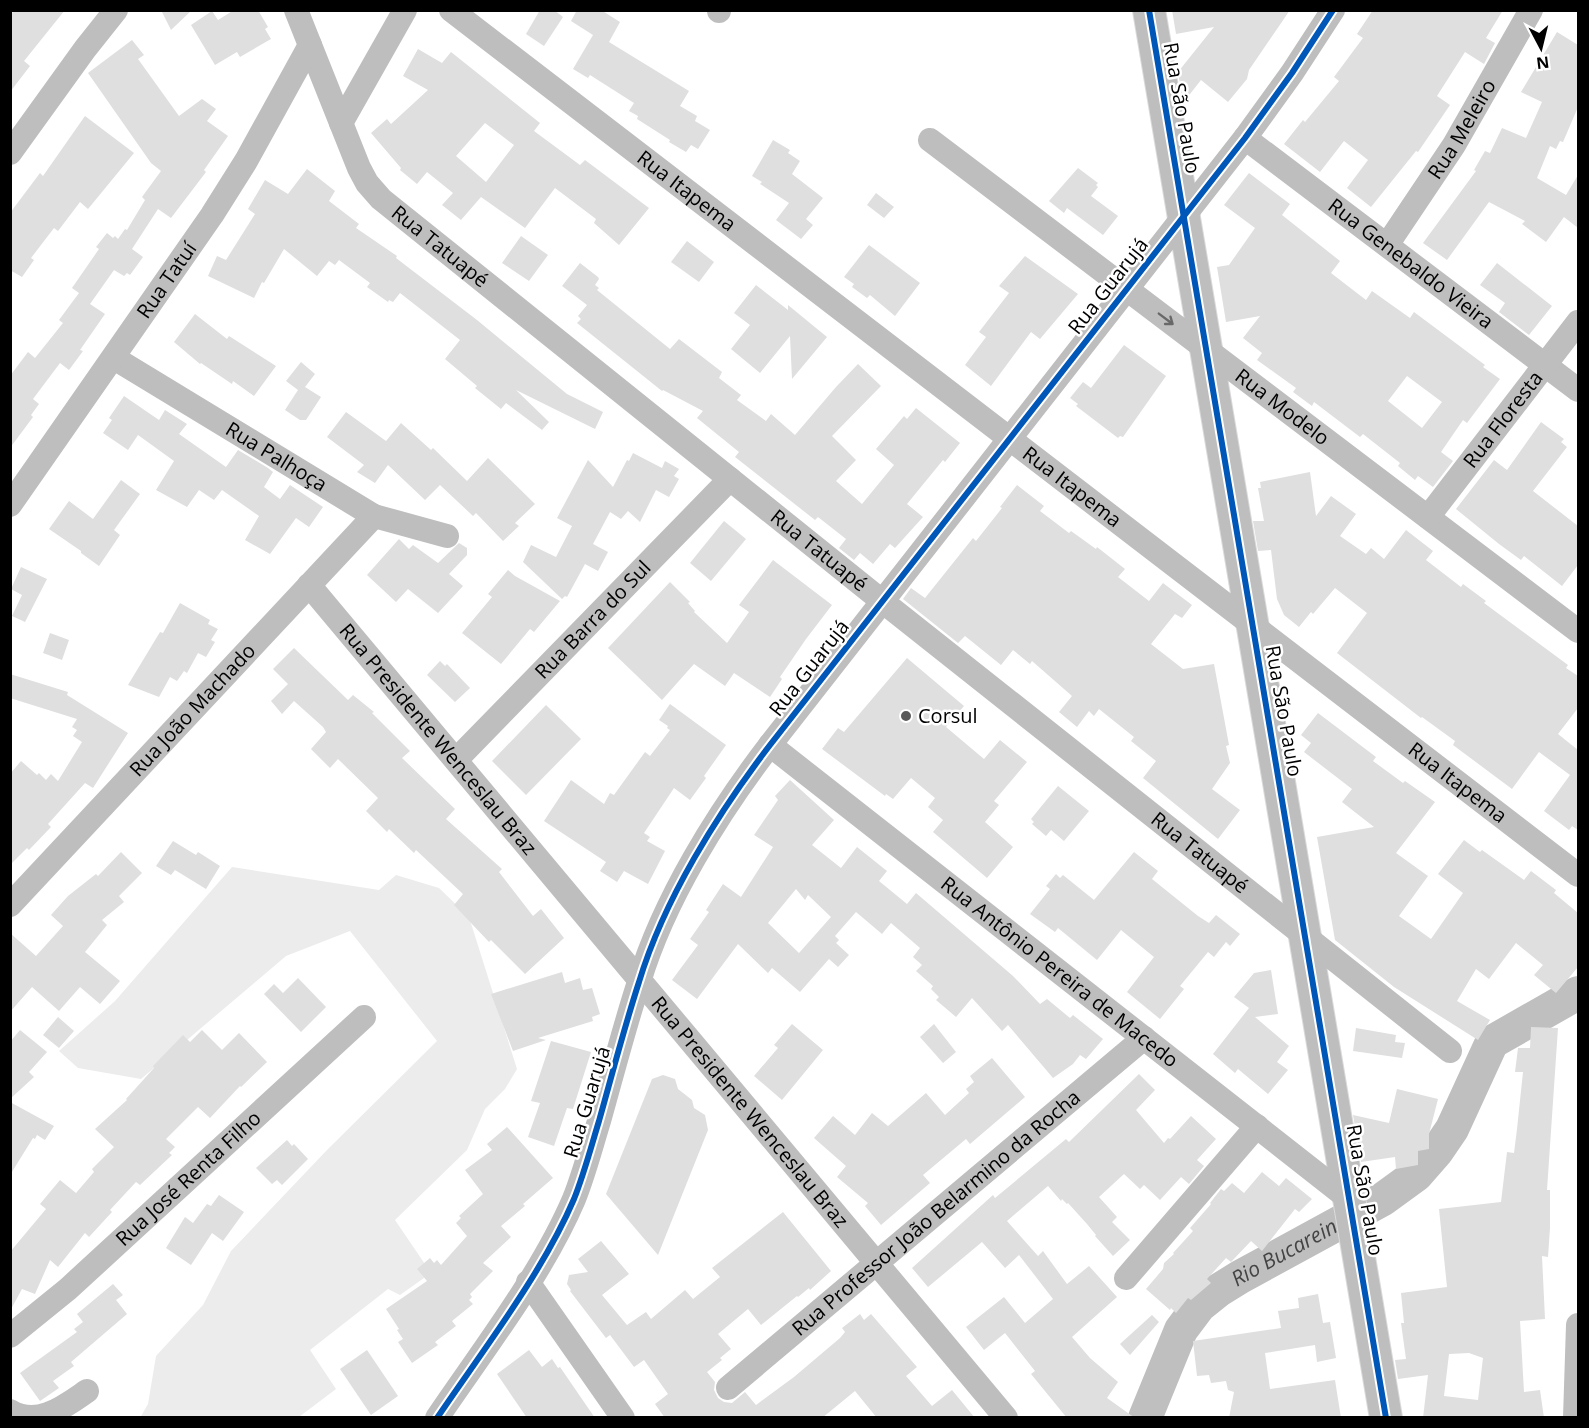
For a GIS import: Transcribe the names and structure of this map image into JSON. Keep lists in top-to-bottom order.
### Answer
{
  "streets": {
    "main road": ["Rua São Paulo"],
    "street": [
      "Rua Meleiro",
      "Rua Itapema",
      "Rua Tatuapé",
      "Rua Genebaldo Vieira",
      "Rua Tatuí",
      "Rua Guarujá",
      "Rua Modelo",
      "Rua Floresta",
      "Rua Palhoça",
      "Rua Barra do Sul",
      "Rua João Machado",
      "Rua Presidente Wenceslau Braz",
      "Rua Antônio Pereira de Macedo",
      "Rua José Renta Filho",
      "Rua Professor João Belarmino da Rocha"
    ]
  },
  "crossings": [
    ["Rua São Paulo", "Rua Itapema"],
    ["Rua São Paulo", "Rua Tatuapé"],
    ["Rua São Paulo", "Rua Guarujá"],
    ["Rua São Paulo", "Rua Modelo"],
    ["Rua São Paulo", "Rua Antônio Pereira de Macedo"],
    ["Rua Meleiro", "Rua Genebaldo Vieira"],
    ["Rua Itapema", "Rua Guarujá"],
    ["Rua Tatuapé", "Rua Tatuí"],
    ["Rua Tatuapé", "Rua Guarujá"],
    ["Rua Tatuapé", "Rua Barra do Sul"],
    ["Rua Genebaldo Vieira", "Rua Guarujá"],
    ["Rua Genebaldo Vieira", "Rua Floresta"],
    ["Rua Tatuí", "Rua Palhoça"],
    ["Rua Guarujá", "Rua Modelo"],
    ["Rua Guarujá", "Rua Presidente Wenceslau Braz"],
    ["Rua Guarujá", "Rua Antônio Pereira de Macedo"],
    ["Rua Modelo", "Rua Floresta"],
    ["Rua Palhoça", "Rua João Machado"],
    ["Rua Barra do Sul", "Rua Presidente Wenceslau Braz"],
    ["Rua João Machado", "Rua Presidente Wenceslau Braz"],
    ["Rua Presidente Wenceslau Braz", "Rua Professor João Belarmino da Rocha"],
    ["Rua Antônio Pereira de Macedo", "Rua Professor João Belarmino da Rocha"]
  ],
  "water": ["Rio Bucarein"],
  "places": ["Corsul"],
  "north": "bottom"
}
